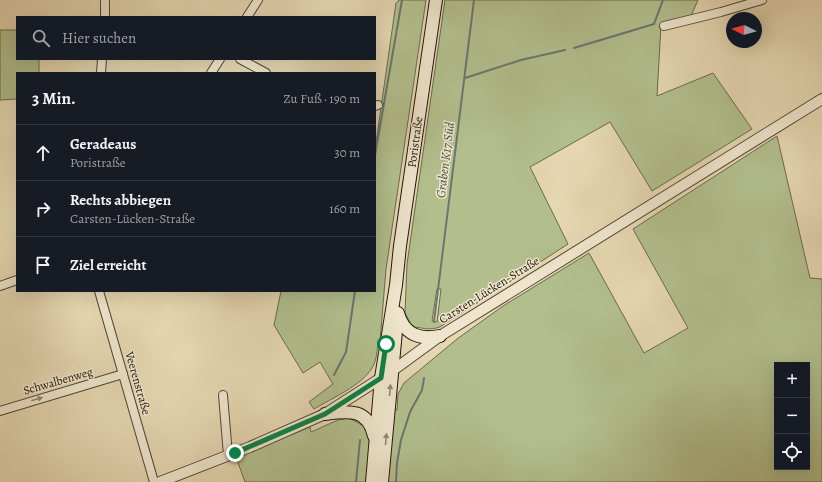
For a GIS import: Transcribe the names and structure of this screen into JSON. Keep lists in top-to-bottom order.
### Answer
{
  "streets": {
    "main road": ["Poristraße"],
    "street": ["Carsten-Lücken-Straße", "Schwalbenweg", "Veerenstraße"]
  },
  "crossings": [
    ["Poristraße", "Carsten-Lücken-Straße"],
    ["Schwalbenweg", "Veerenstraße"]
  ],
  "one_way": ["Schwalbenweg"],
  "water": ["Graben K17 Süd"],
  "north": "left",
  "page": {
    "search": "Hier suchen",
    "heading": ["3 Min.", "Zu Fuß · 190 m"],
    "list": [
      ["Geradeaus", "Poristraße", "30 m"],
      ["Rechts abbiegen", "Carsten-Lücken-Straße", "160 m"],
      "Ziel erreicht"
    ],
    "map_buttons": ["+", "−"]
  }
}
